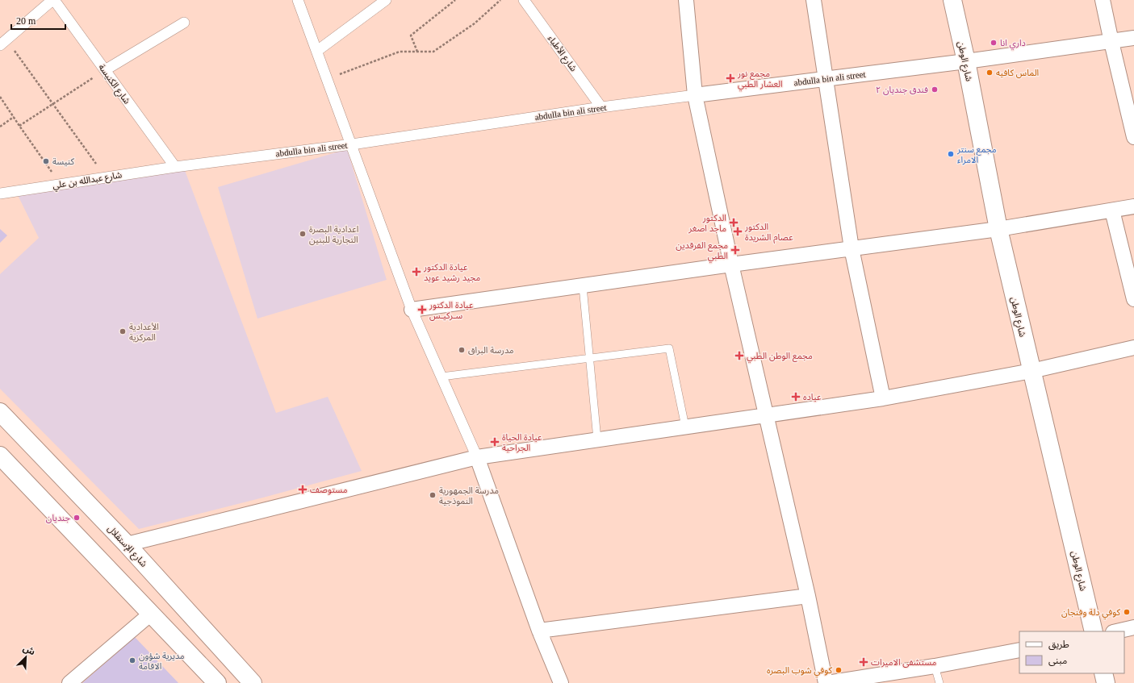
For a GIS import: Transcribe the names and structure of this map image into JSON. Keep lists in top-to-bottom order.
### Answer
{
  "streets": {
    "main road": ["شارع الوطن", "شارع الإستقلال"],
    "street": [
      "شارع الأطباء",
      "abdulla bin ali street",
      "شارع الكنيسة",
      "شارع عبدالله بن علي"
    ]
  },
  "crossings": [
    ["شارع الأطباء", "abdulla bin ali street"],
    ["شارع الوطن", "abdulla bin ali street"],
    ["abdulla bin ali street", "شارع الكنيسة"],
    ["abdulla bin ali street", "شارع عبدالله بن علي"],
    ["شارع الكنيسة", "شارع عبدالله بن علي"]
  ],
  "places": {
    "other": [
      "داري انا",
      "الماس كافيه",
      "فندق جنديان ٢",
      "مجمع سنتر الامراء",
      "كنيسة",
      "اعدادية البصرة التجارية للبنين",
      "الأعدادية المركزية",
      "مدرسة البراق",
      "مدرسة الجمهورية النموذجية",
      "جنديان",
      "كوفي دلة وفنجان",
      "مديرية شؤون الاقامة",
      "كوفي شوب البصره"
    ],
    "health": [
      "مجمع نور العشار الطبي",
      "الدكتور ماجد اصغر",
      "الدكتور عصام الشريدة",
      "مجمع الفرقدين الطبي",
      "عيادة الدكتور مجيد رشيد عويد",
      "عيادة الدكتور سـركيـس",
      "مجمع الوطن الطبي",
      "عياده",
      "عيادة الحياة الجراحية",
      "مستوصف",
      "مستشفى الاميرات"
    ]
  },
  "legend": ["طريق", "مبنى"],
  "scale_bar": "20 m",
  "north": "top right"
}
